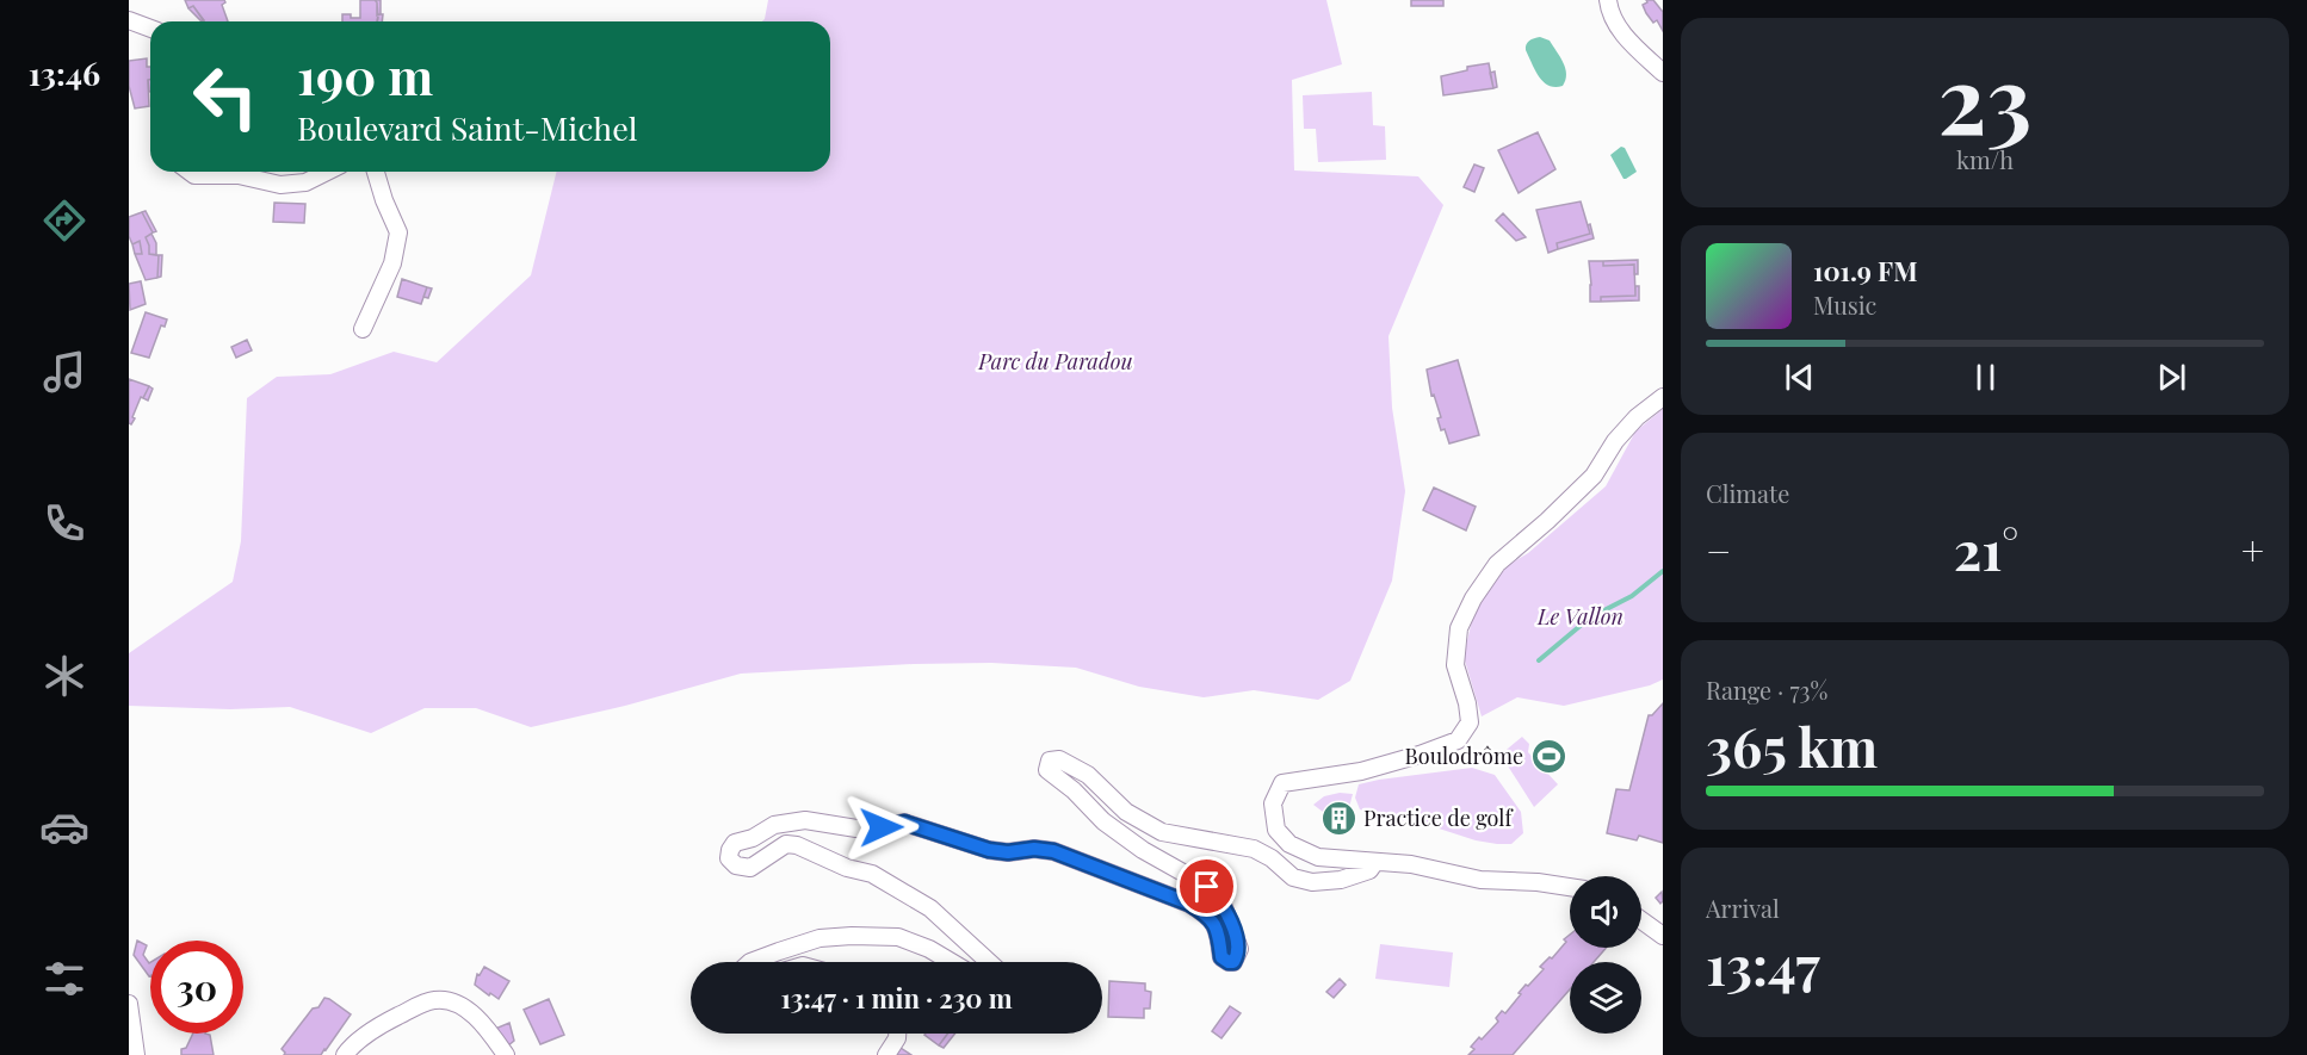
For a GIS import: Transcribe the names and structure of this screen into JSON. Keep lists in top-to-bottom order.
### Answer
{
  "parks": ["Parc du Paradou", "Le Vallon"],
  "places": {
    "sports": ["Boulodrôme"],
    "building": ["Practice de golf"]
  },
  "page": {
    "tabs": "13:46",
    "tile": [
      ["23", "km/h"],
      "Climate",
      ["Range · 73%", "365 km"],
      ["Arrival", "13:47"]
    ],
    "turn": ["190 m", "Boulevard Saint-Michel"],
    "song": ["101.9 FM", "Music"],
    "heat": ["−", "21°", "+"],
    "limit": "30",
    "trip": "13:47 · 1 min · 230 m"
  }
}
